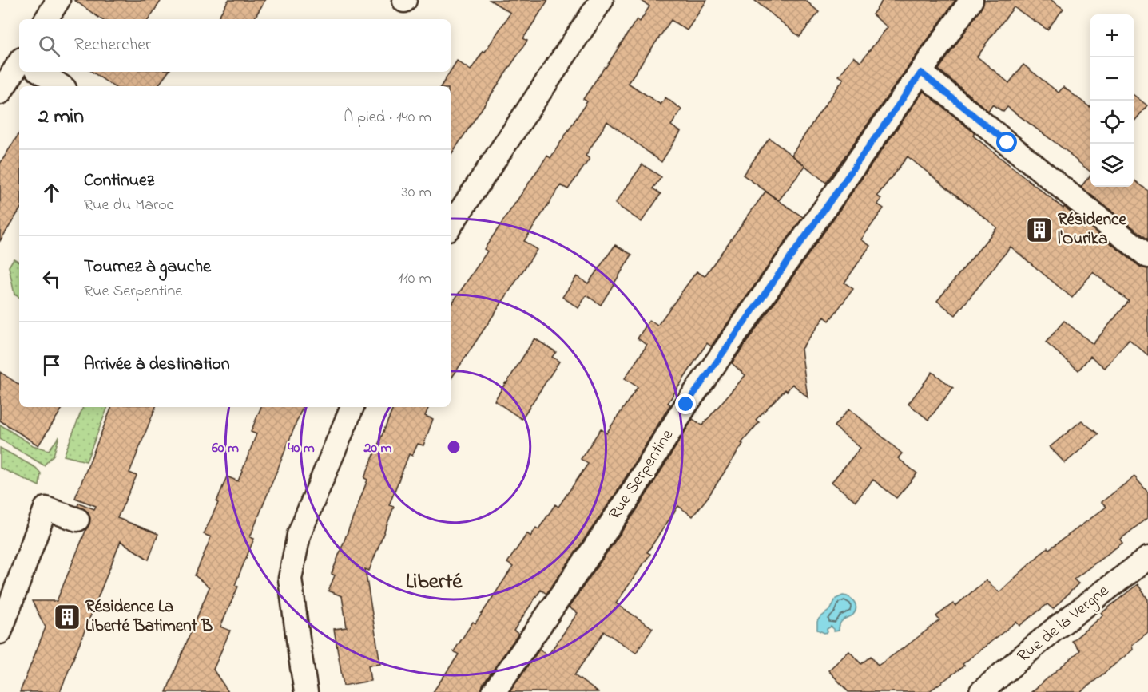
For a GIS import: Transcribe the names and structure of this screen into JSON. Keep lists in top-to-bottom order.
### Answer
{
  "streets": {
    "street": ["Rue Serpentine", "Rue de la Vergne"]
  },
  "districts": ["Liberté"],
  "places": {
    "building": ["Résidence l'Ourika", "Résidence La Liberté Batiment B"]
  },
  "page": {
    "map_buttons": ["+", "−"],
    "search": "Rechercher",
    "heading": ["2 min", "À pied · 140 m"],
    "list": [
      ["Continuez", "Rue du Maroc", "30 m"],
      ["Tournez à gauche", "Rue Serpentine", "110 m"],
      "Arrivée à destination"
    ]
  },
  "rings": ["60 m", "40 m", "20 m"]
}
